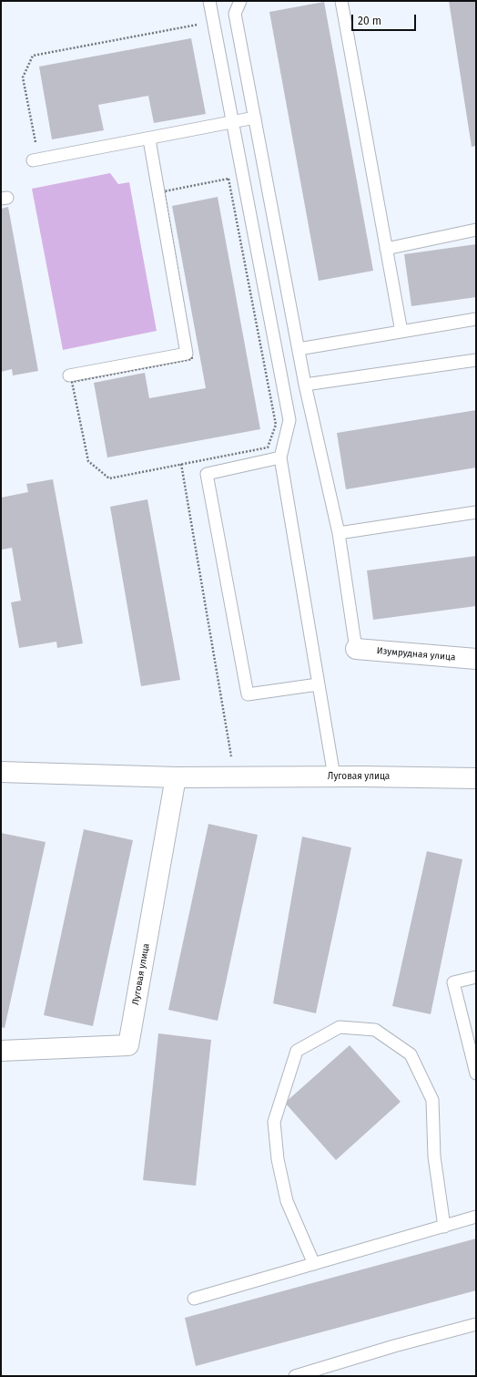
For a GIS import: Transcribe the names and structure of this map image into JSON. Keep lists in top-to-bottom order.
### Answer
{
  "streets": {
    "street": ["Изумрудная улица", "Луговая улица"]
  },
  "scale_bar": "20 m"
}
